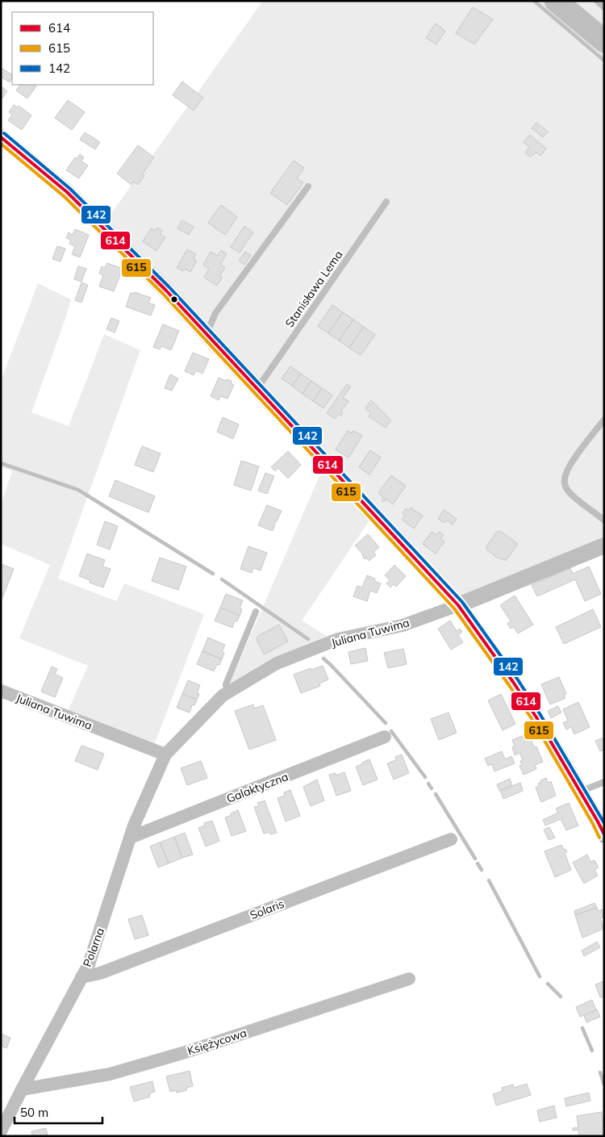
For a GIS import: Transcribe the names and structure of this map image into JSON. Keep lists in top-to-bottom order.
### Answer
{
  "streets": {
    "street": [
      "Juliana Tuwima",
      "Galaktyczna",
      "Solaris",
      "Polarna",
      "Księżycowa"
    ],
    "lane": ["Stanisława Lema"]
  },
  "crossings": [
    ["Juliana Tuwima", "Polarna"],
    ["Galaktyczna", "Polarna"],
    ["Solaris", "Polarna"],
    ["Polarna", "Księżycowa"]
  ],
  "lines": ["transit line 142", "transit line 614", "transit line 615"],
  "legend": ["614", "615", "142"],
  "scale_bar": "50 m"
}
